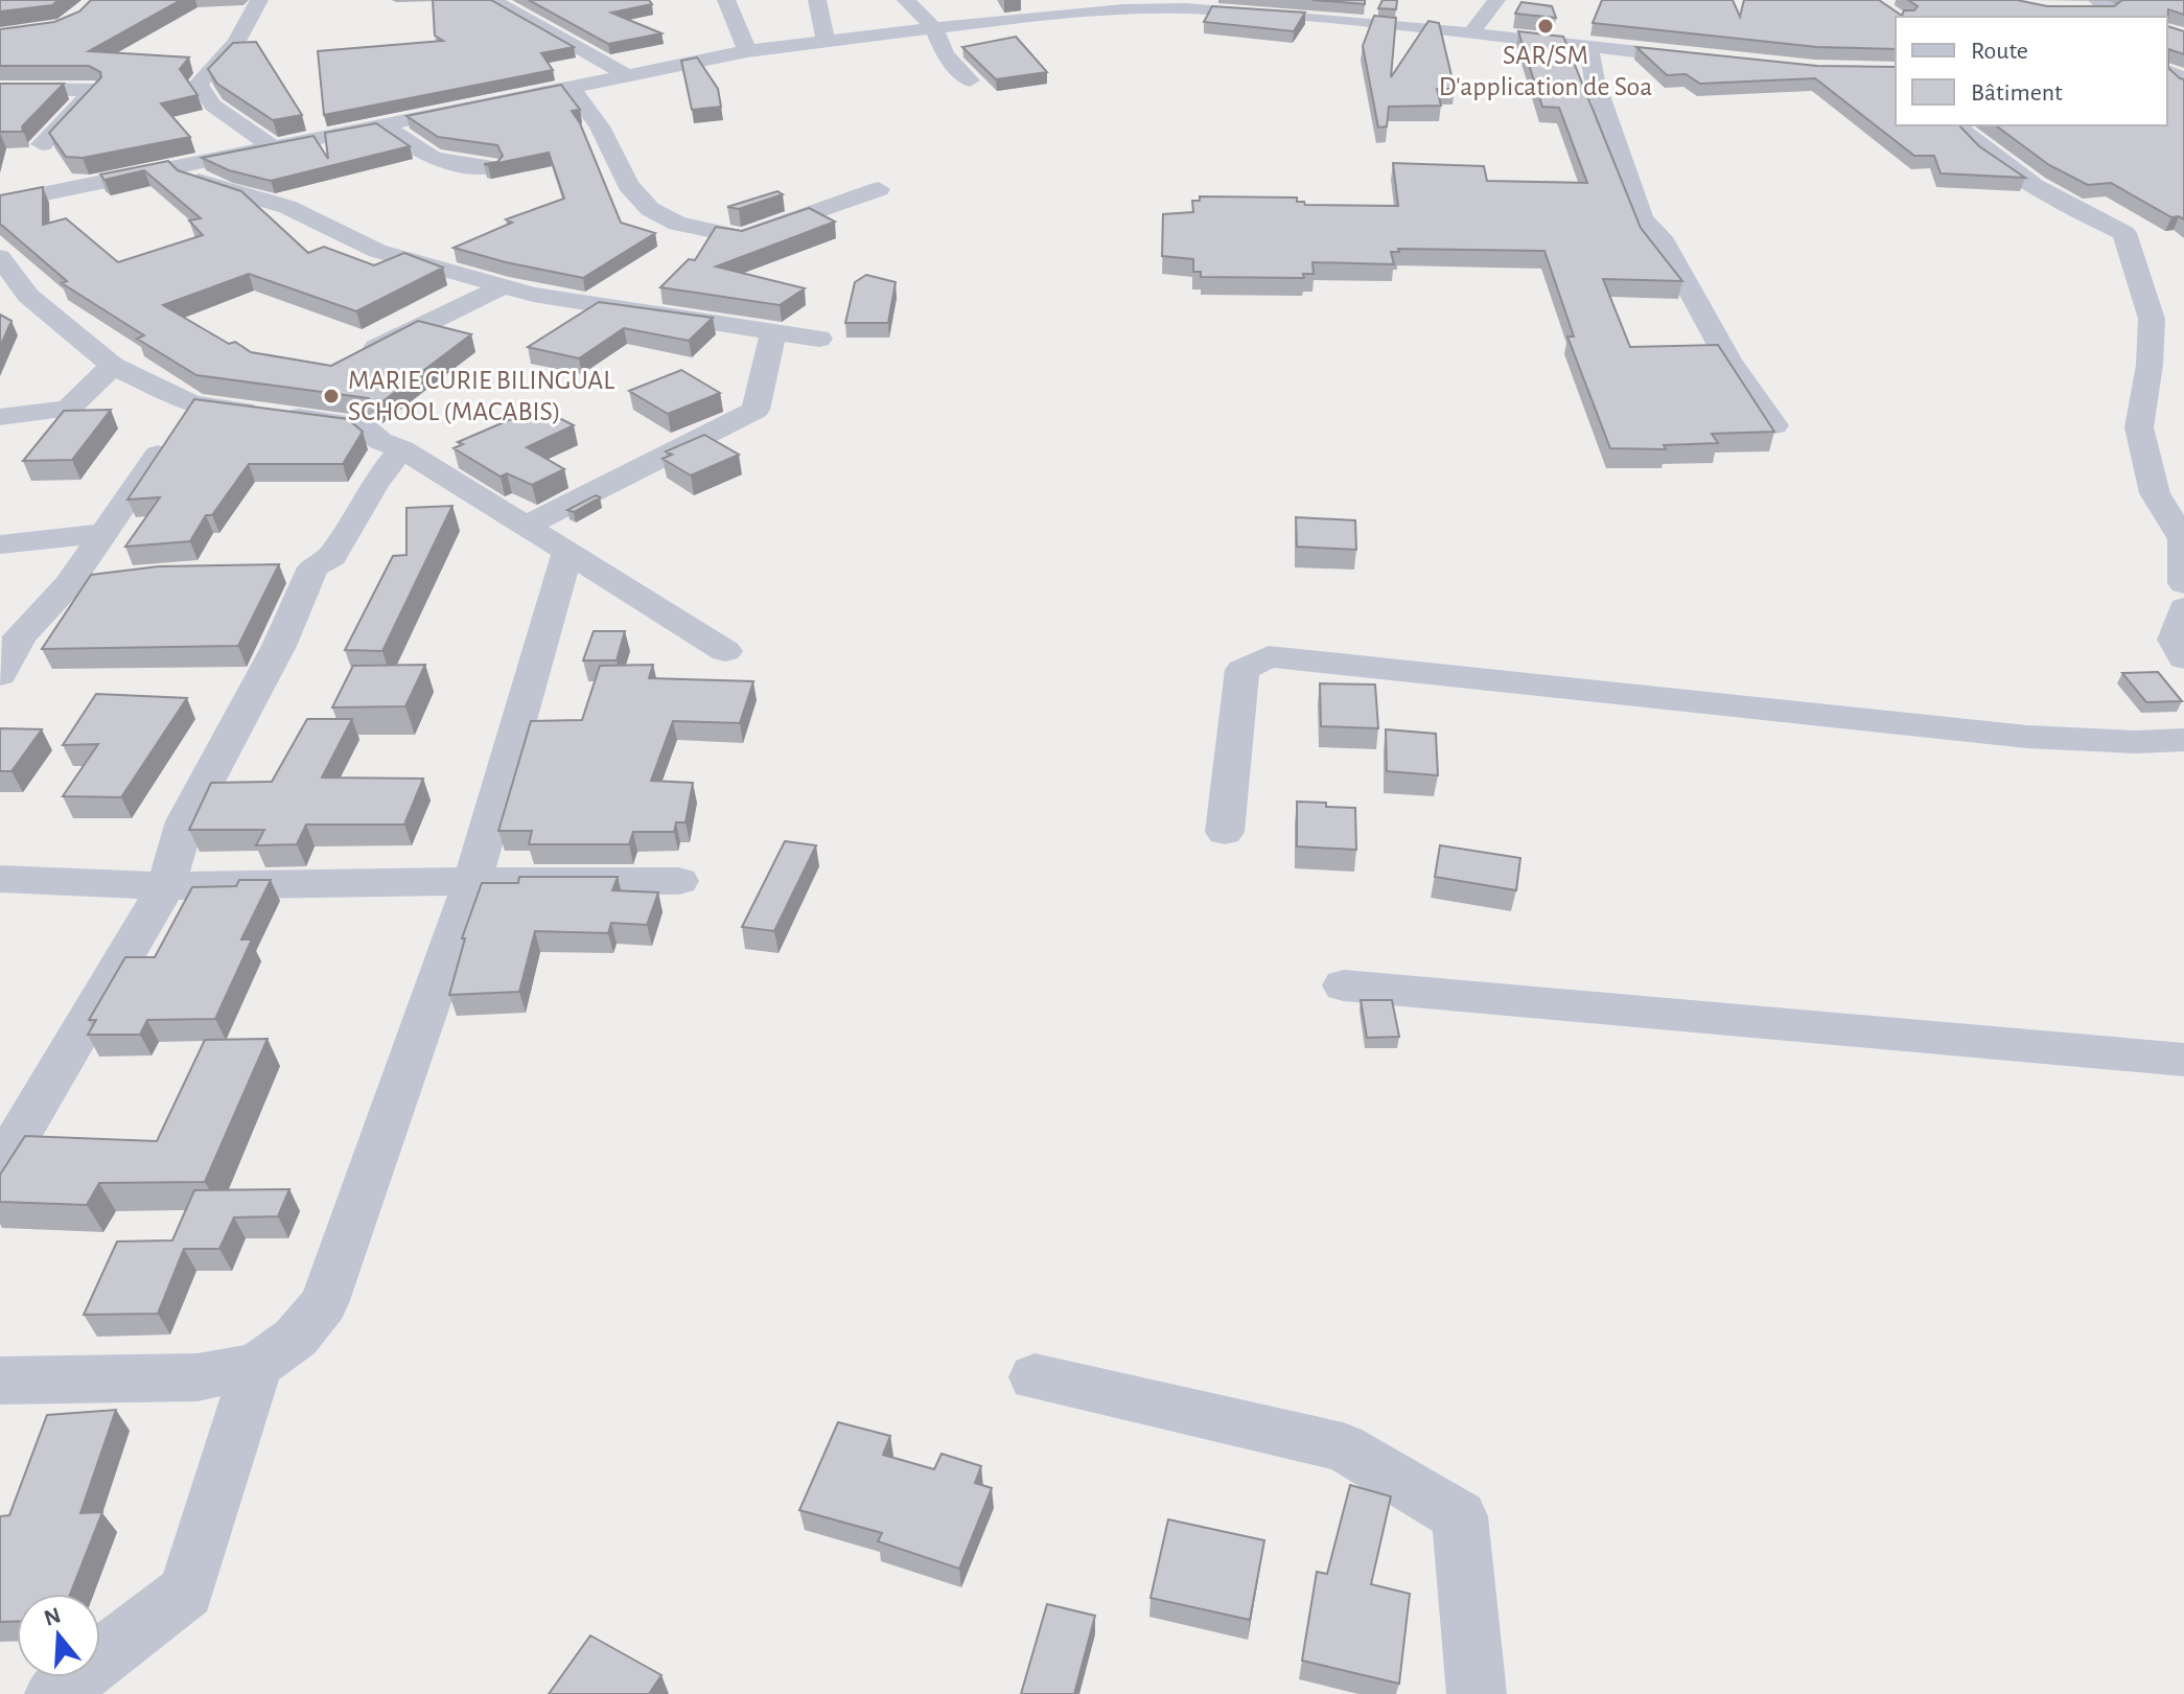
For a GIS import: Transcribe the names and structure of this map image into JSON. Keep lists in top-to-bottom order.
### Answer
{
  "places": ["SAR/SM D'application de Soa", "MARIE CURIE BILINGUAL SCHOOL (MACABIS)"],
  "legend": ["Route", "Bâtiment"],
  "north": "top"
}
